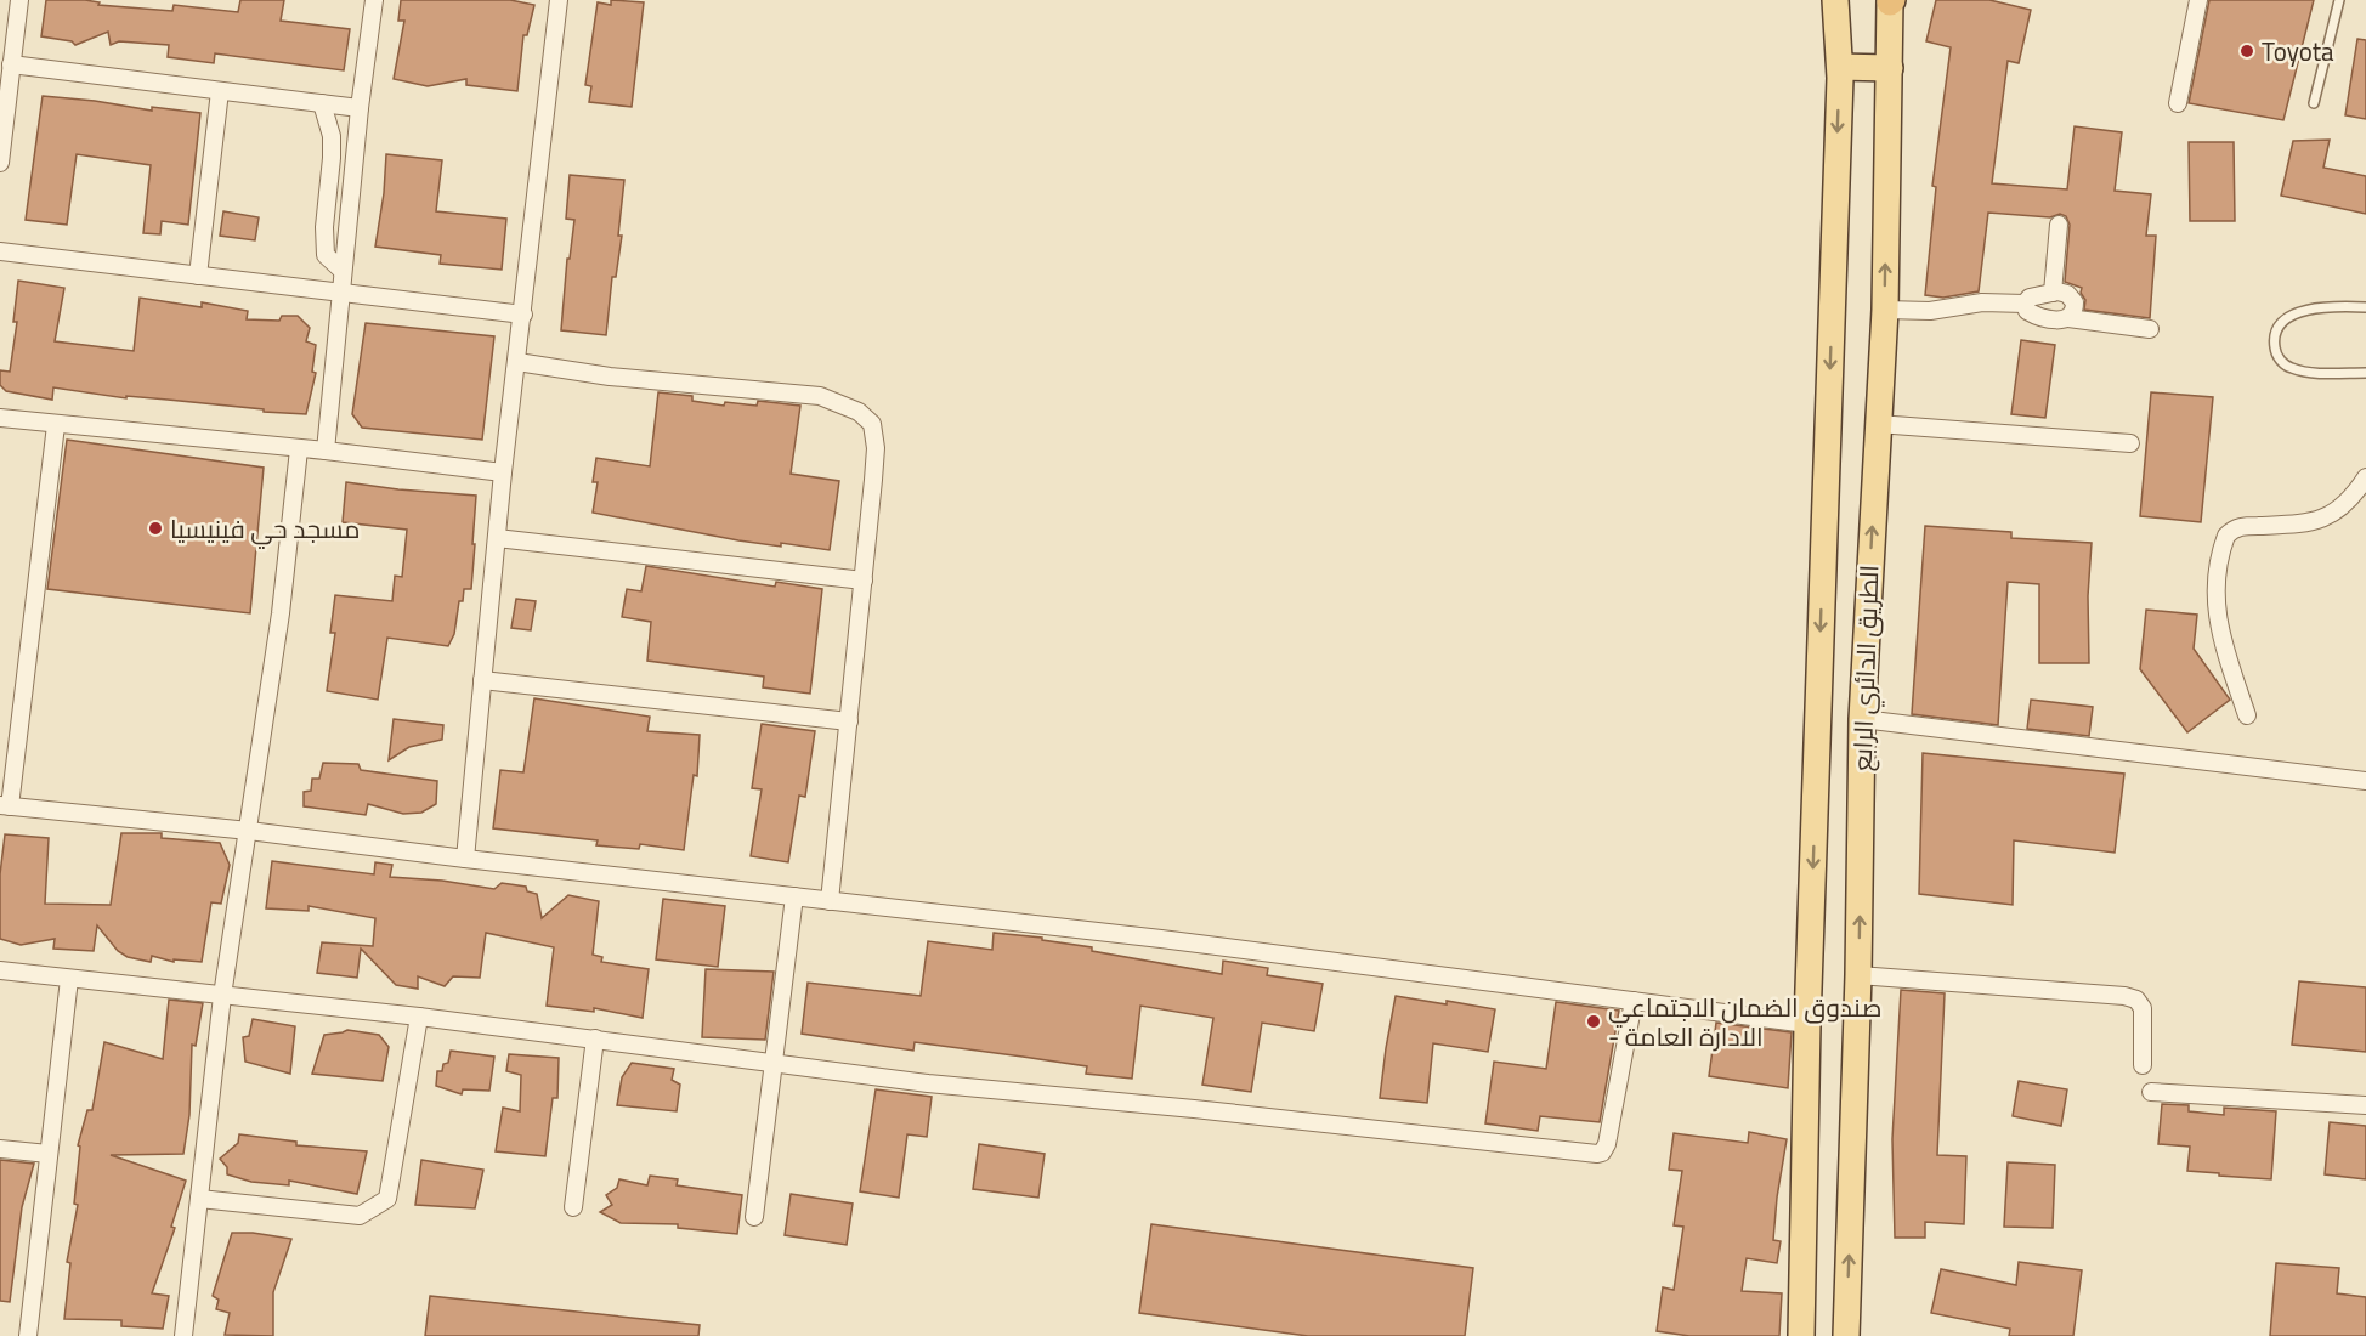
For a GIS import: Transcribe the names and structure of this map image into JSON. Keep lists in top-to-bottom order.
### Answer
{
  "streets": {
    "main road": ["الطريق الدائري الرابع"]
  },
  "places": ["Toyota", "مسجد حي فينيسيا", "صندوق الضمان الاجتماعي - الادارة العامة"]
}
